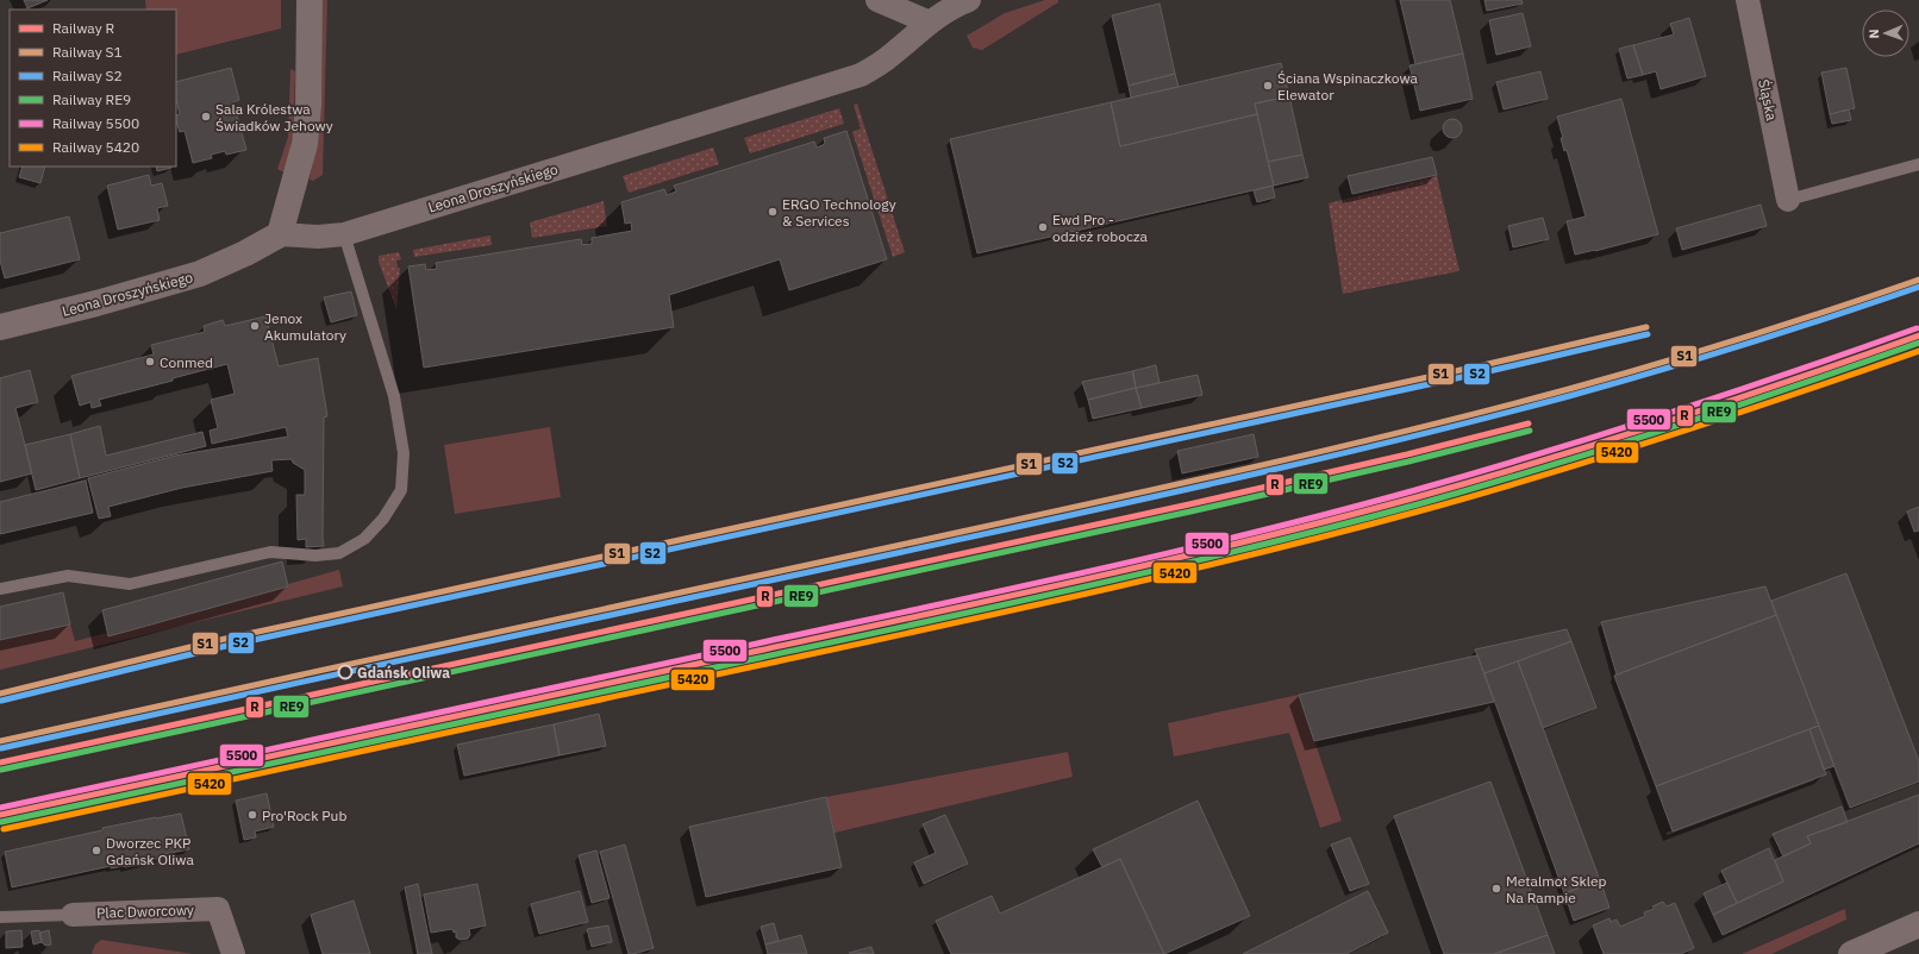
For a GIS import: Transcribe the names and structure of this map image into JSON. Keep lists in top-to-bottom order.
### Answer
{
  "streets": {
    "street": ["Śląska", "Leona Droszyńskiego", "Plac Dworcowy"]
  },
  "places": [
    "Ściana Wspinaczkowa Elewator",
    "Sala Królestwa Świadków Jehowy",
    "ERGO Technology & Services",
    "Ewd Pro - odzież robocza",
    "Jenox Akumulatory",
    "Conmed",
    "Gdańsk Oliwa",
    "Pro'Rock Pub",
    "Dworzec PKP Gdańsk Oliwa",
    "Metalmot Sklep Na Rampie"
  ],
  "lines": [
    "rail line S1",
    "rail line S2",
    "rail line 5500",
    "rail line R",
    "rail line RE9",
    "rail line 5420"
  ],
  "legend": [
    "Railway R",
    "Railway S1",
    "Railway S2",
    "Railway RE9",
    "Railway 5500",
    "Railway 5420"
  ],
  "north": "left"
}
